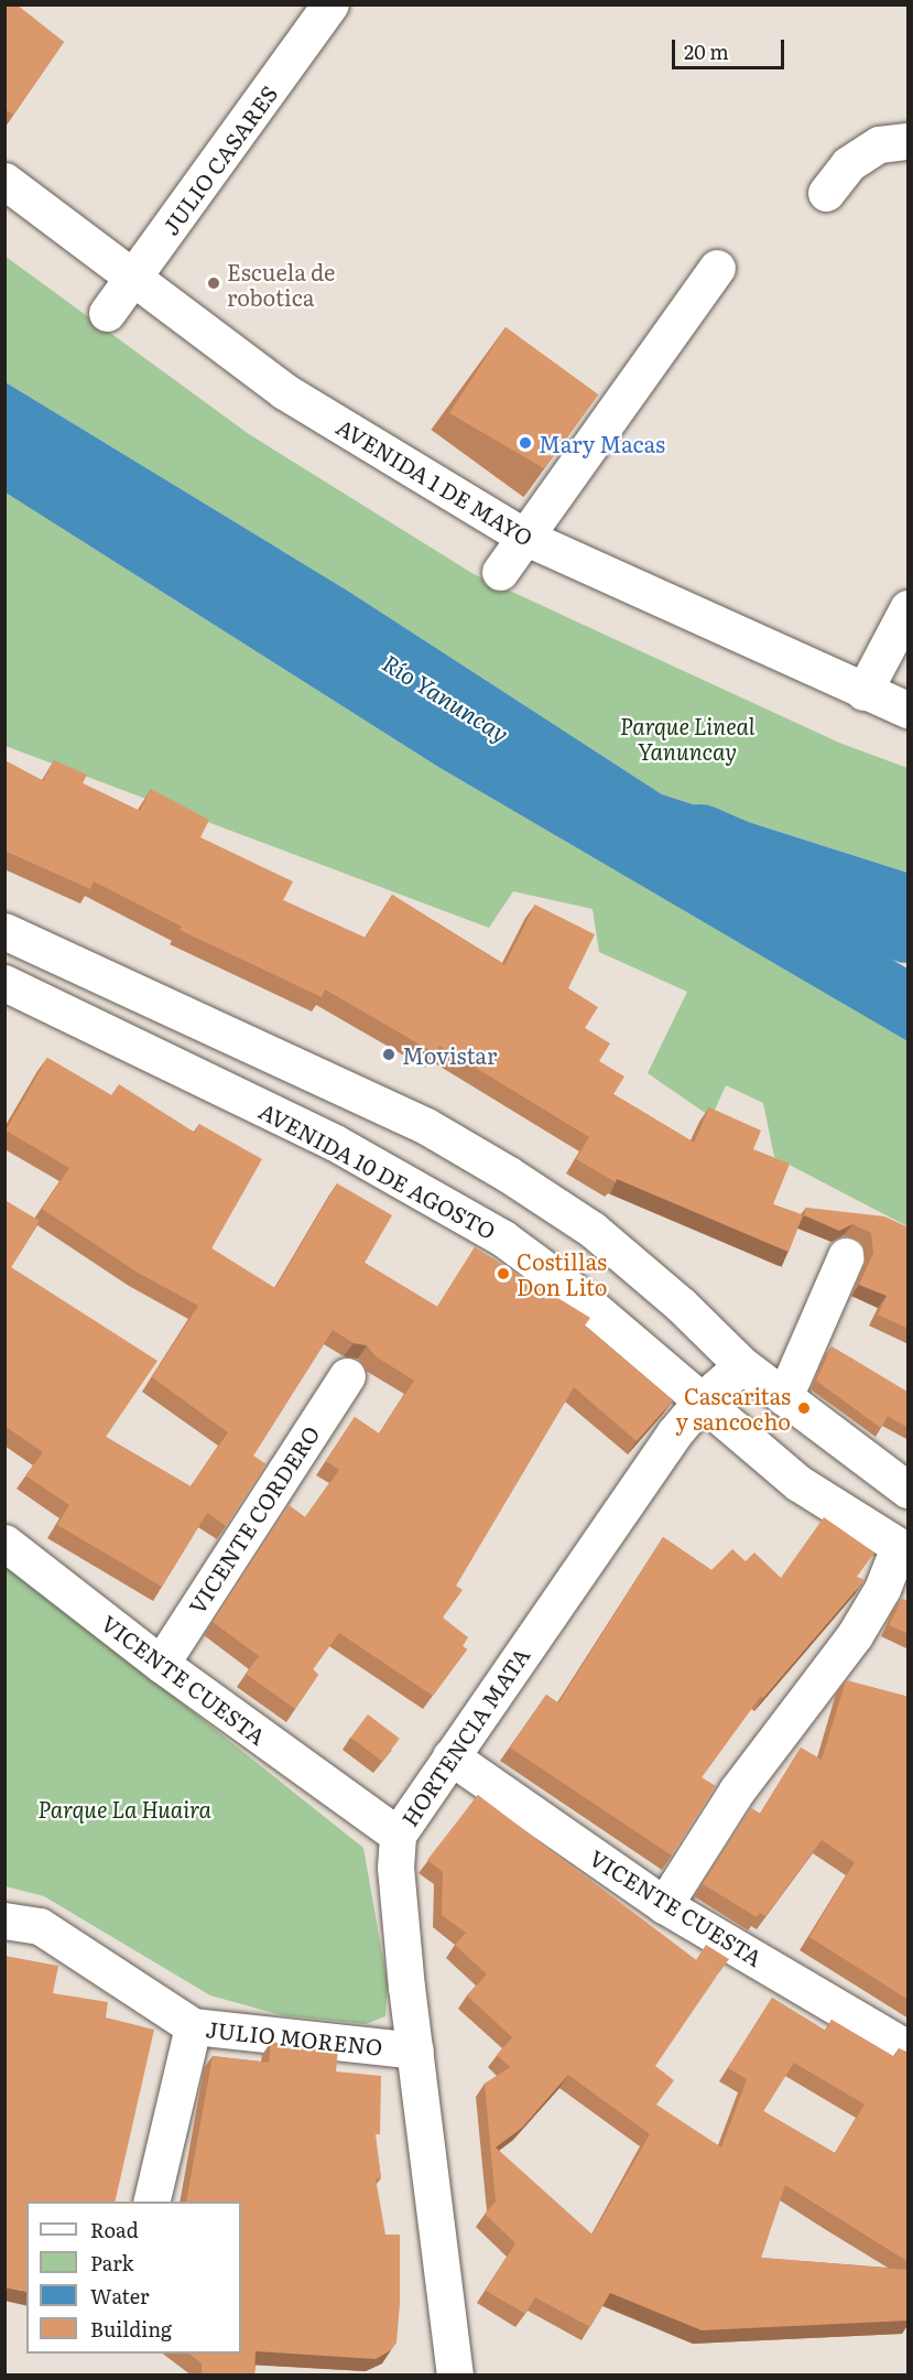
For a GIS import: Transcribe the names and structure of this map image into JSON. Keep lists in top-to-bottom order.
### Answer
{
  "streets": {
    "street": [
      "JULIO CASARES",
      "AVENIDA 1 DE MAYO",
      "AVENIDA 10 DE AGOSTO",
      "VICENTE CORDERO",
      "VICENTE CUESTA",
      "HORTENCIA MATA",
      "JULIO MORENO"
    ]
  },
  "crossings": [
    ["JULIO CASARES", "AVENIDA 1 DE MAYO"],
    ["AVENIDA 10 DE AGOSTO", "HORTENCIA MATA"],
    ["VICENTE CORDERO", "VICENTE CUESTA"],
    ["VICENTE CUESTA", "HORTENCIA MATA"],
    ["HORTENCIA MATA", "JULIO MORENO"]
  ],
  "water": ["Río Yanuncay"],
  "parks": ["Parque Lineal Yanuncay", "Parque La Huaira"],
  "places": [
    "Escuela de robotica",
    "Mary Macas",
    "Movistar",
    "Costillas Don Lito",
    "Cascaritas y sancocho"
  ],
  "legend": [
    "Road",
    "Park",
    "Water",
    "Building"
  ],
  "scale_bar": "20 m"
}
